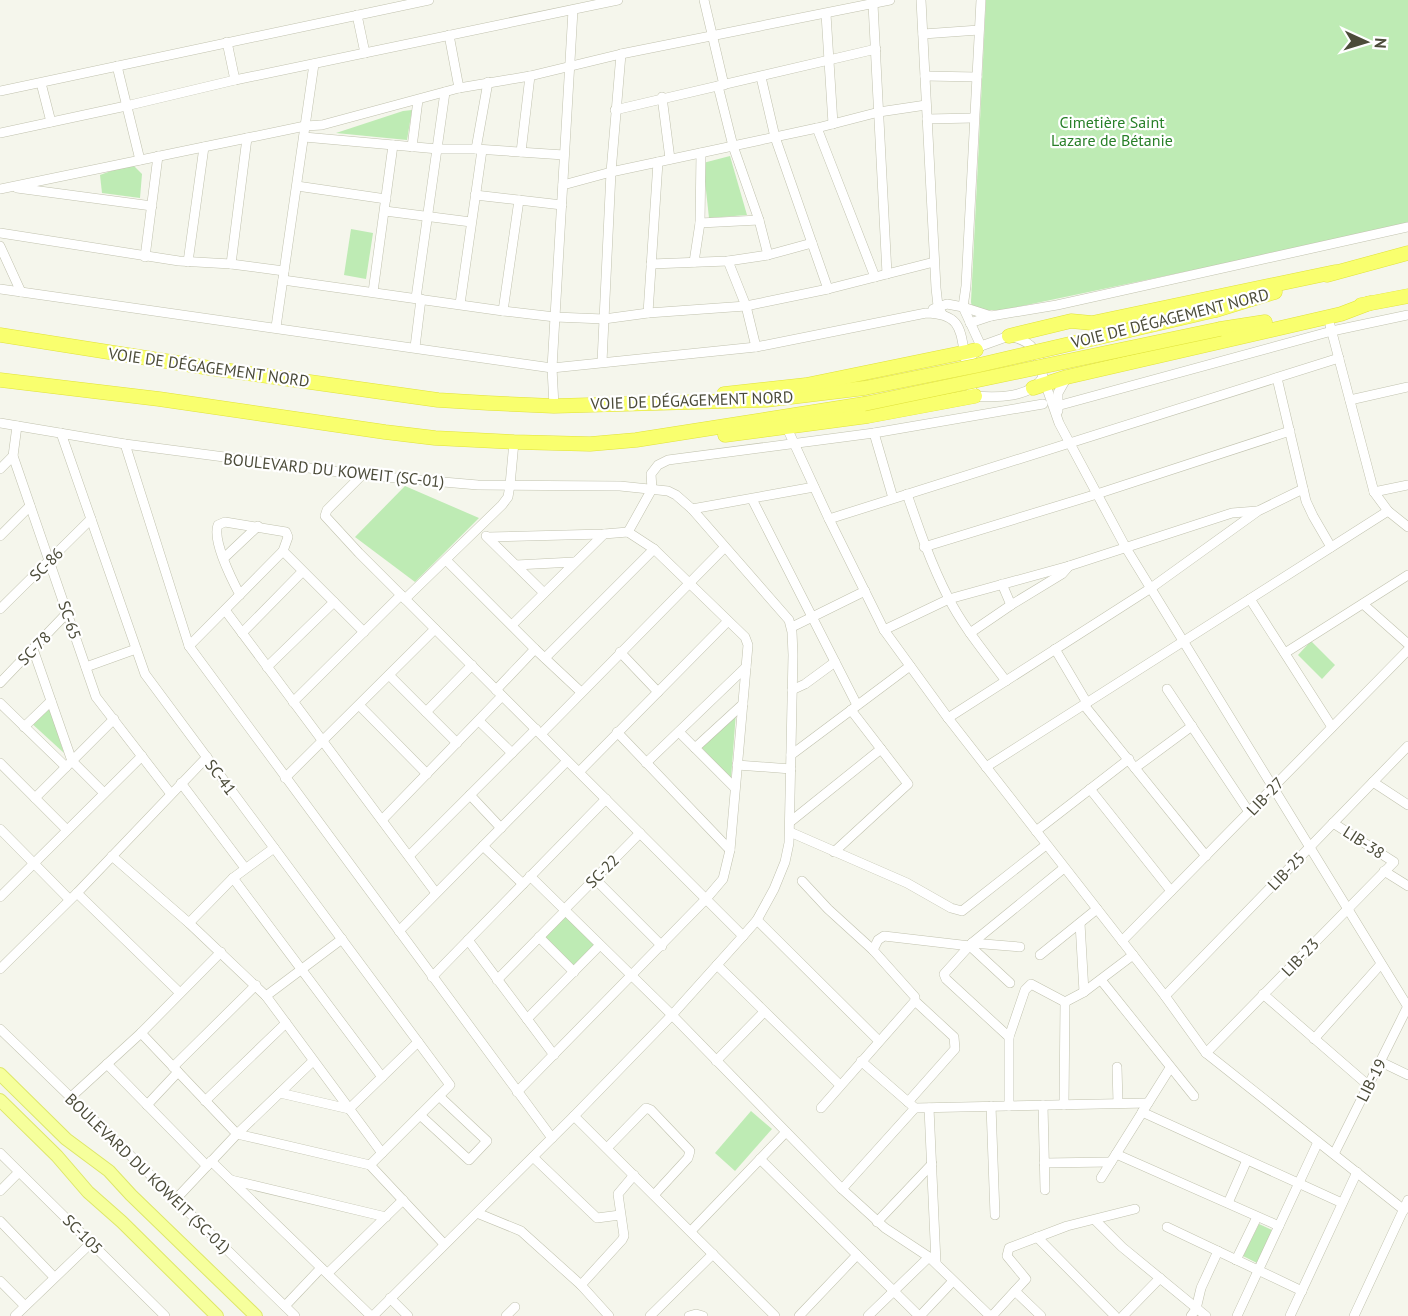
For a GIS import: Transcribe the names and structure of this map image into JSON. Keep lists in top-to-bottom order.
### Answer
{
  "streets": {
    "highway": ["VOIE DE DÉGAGEMENT NORD"],
    "street": [
      "BOULEVARD DU KOWEIT (SC-01)",
      "SC-86",
      "SC-65",
      "SC-78",
      "SC-41",
      "LIB-27",
      "LIB-38",
      "SC-22",
      "LIB-25",
      "LIB-23",
      "LIB-19",
      "SC-105"
    ]
  },
  "crossings": [
    ["BOULEVARD DU KOWEIT (SC-01)", "SC-65"],
    ["BOULEVARD DU KOWEIT (SC-01)", "SC-41"],
    ["SC-86", "SC-65"],
    ["SC-86", "SC-41"],
    ["SC-65", "SC-78"],
    ["LIB-38", "LIB-25"],
    ["LIB-38", "LIB-23"]
  ],
  "parks": ["Cimetière Saint Lazare de Bétanie"],
  "north": "right"
}
